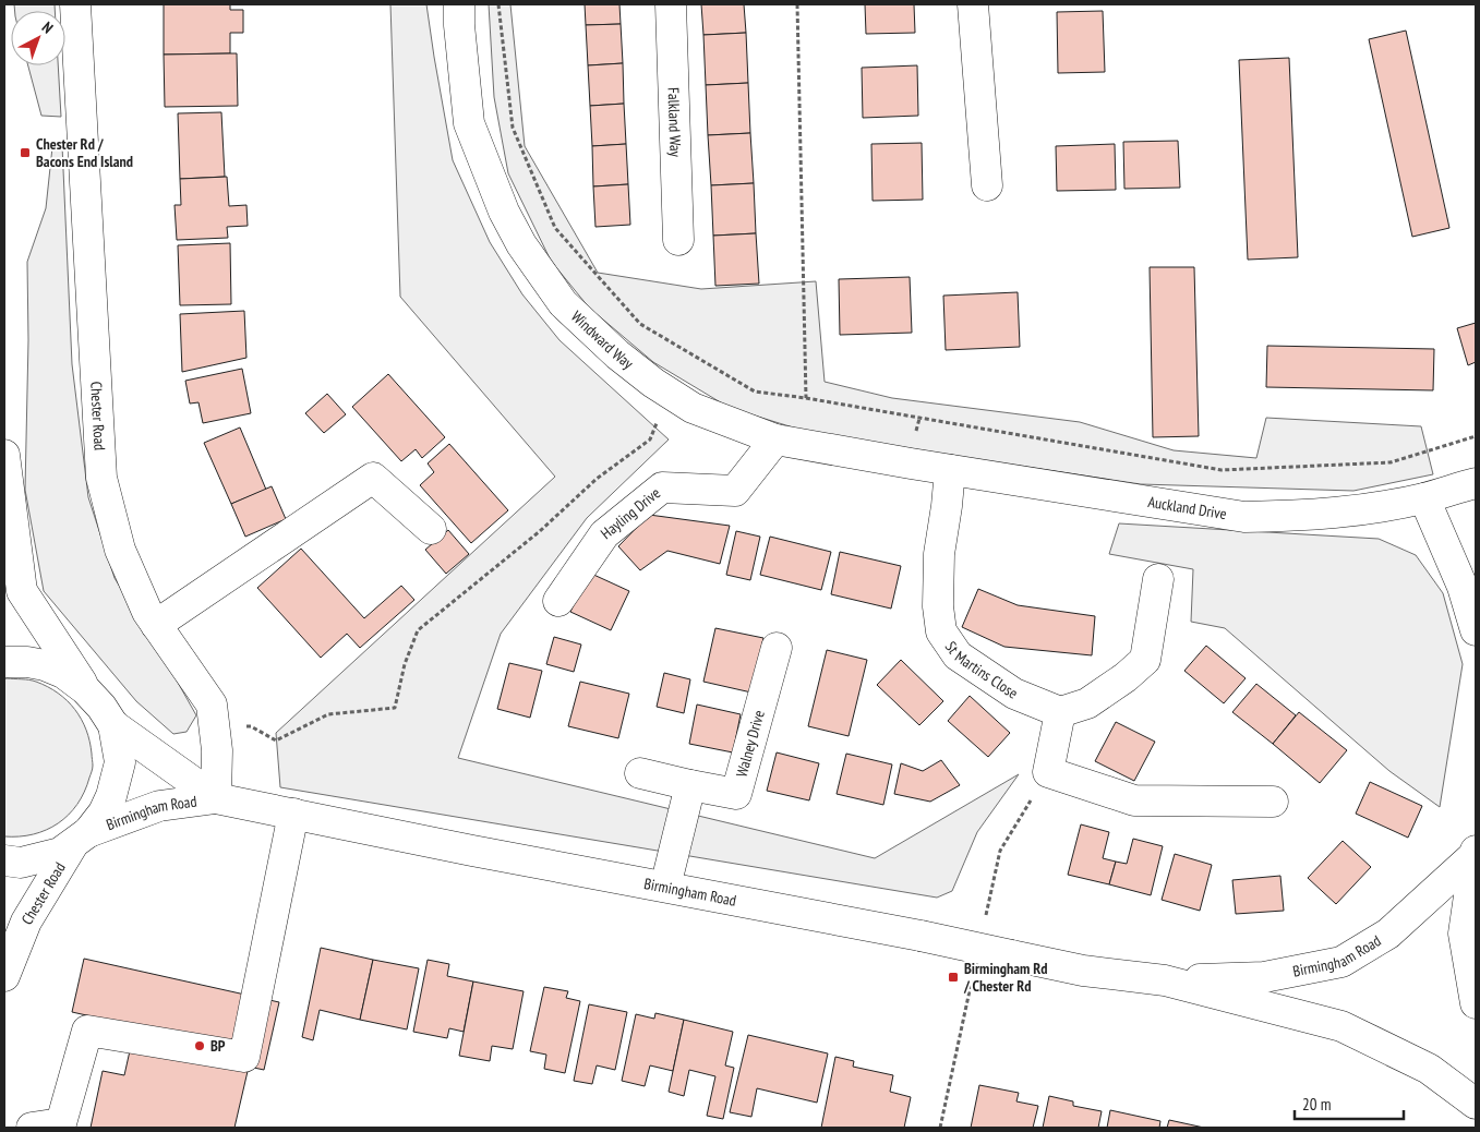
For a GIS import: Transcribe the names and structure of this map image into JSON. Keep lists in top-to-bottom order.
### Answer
{
  "streets": {
    "main road": [
      "Falkland Way",
      "Windward Way",
      "Chester Road",
      "Auckland Drive",
      "Hayling Drive",
      "St Martins Close",
      "Walney Drive",
      "Birmingham Road"
    ]
  },
  "crossings": [
    ["Windward Way", "Auckland Drive"],
    ["Windward Way", "Hayling Drive"],
    ["Windward Way", "St Martins Close"],
    ["Chester Road", "Birmingham Road"],
    ["Auckland Drive", "St Martins Close"]
  ],
  "places": {
    "transit": ["Chester Rd / Bacons End Island", "Birmingham Rd / Chester Rd"],
    "other": ["BP"]
  },
  "scale_bar": "20 m",
  "north": "top right"
}
